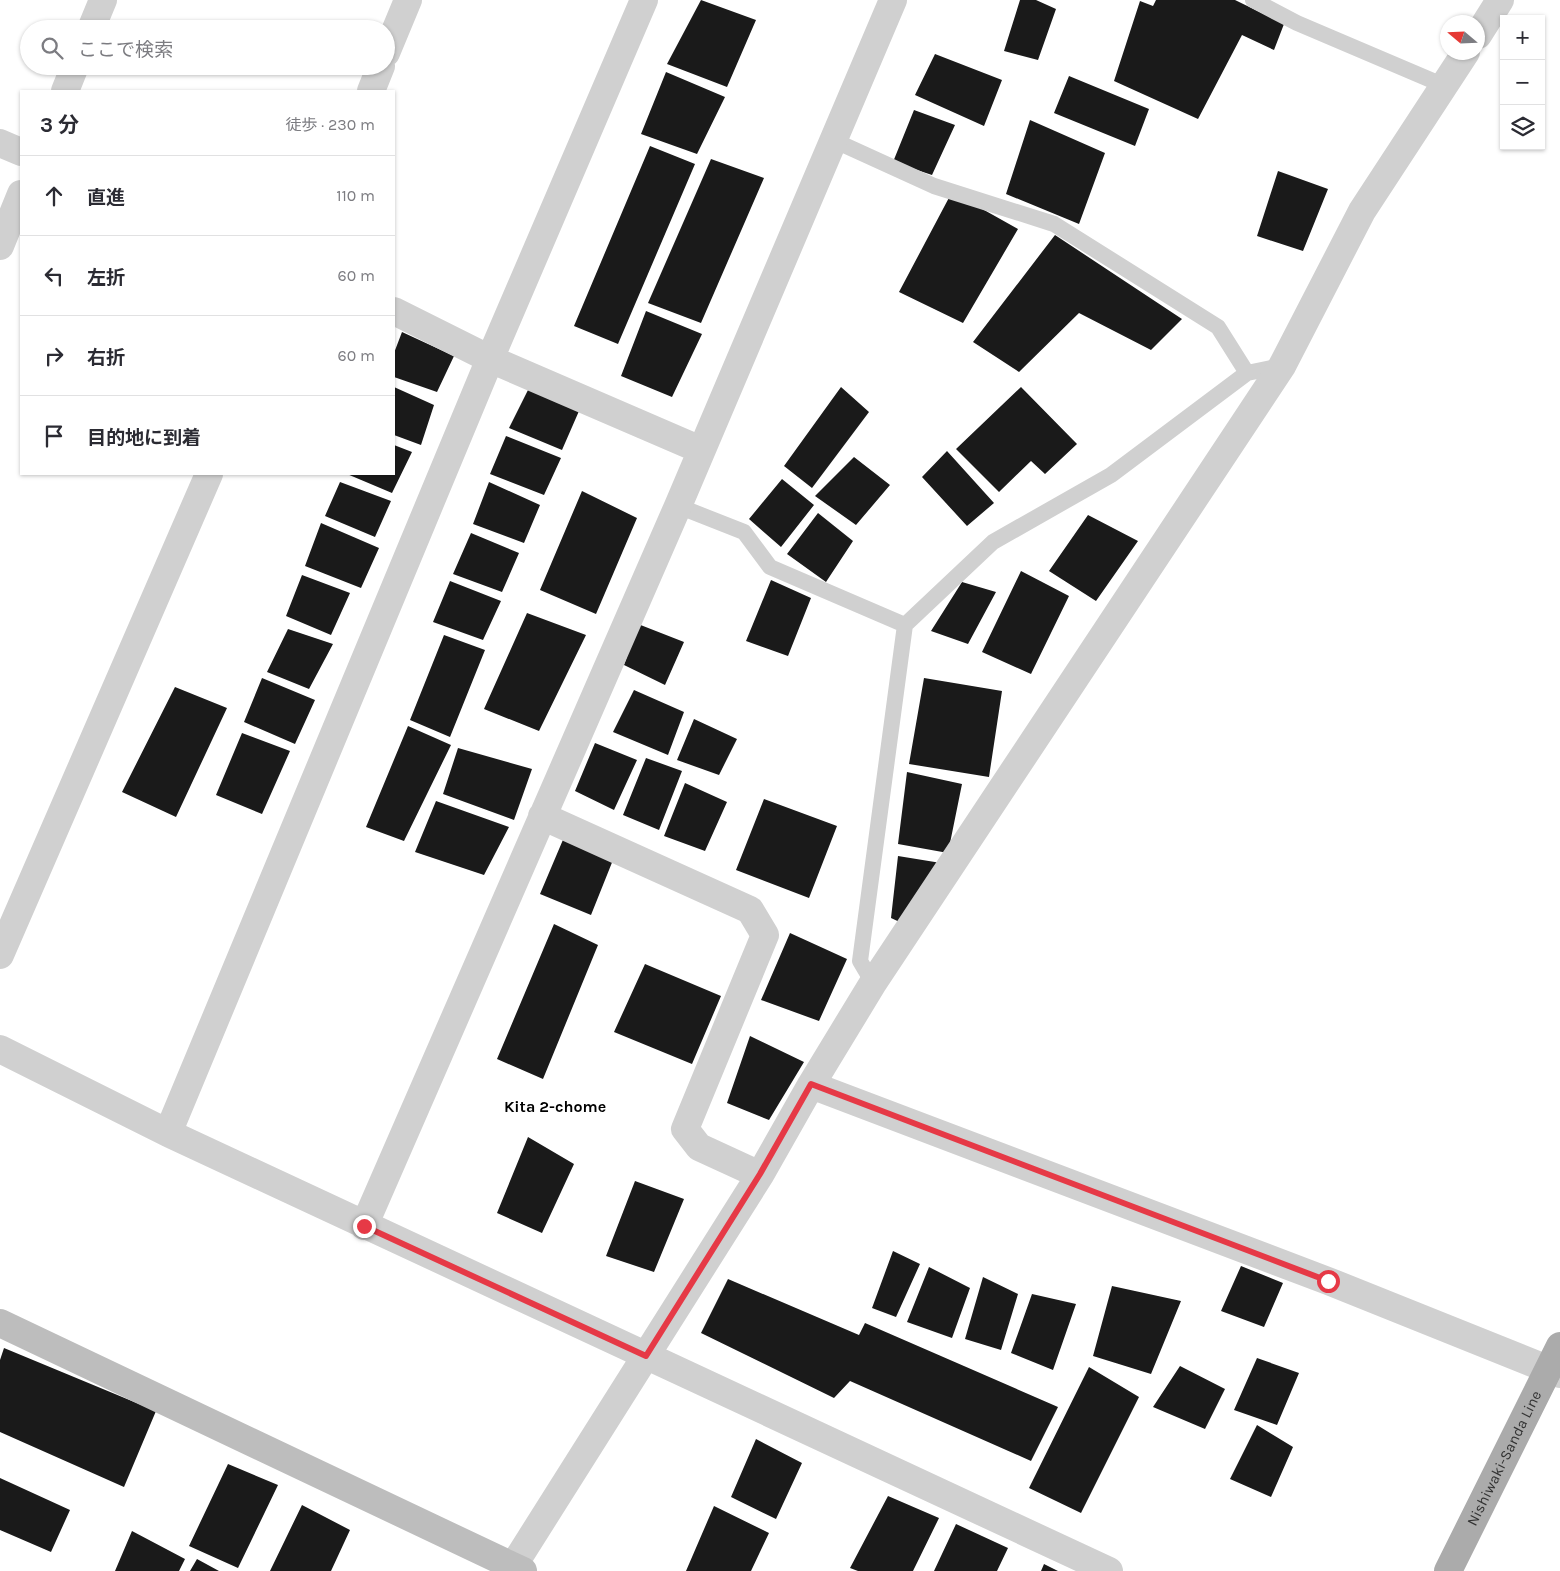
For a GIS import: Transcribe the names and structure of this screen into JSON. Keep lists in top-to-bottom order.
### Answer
{
  "streets": {
    "main road": ["Nishiwaki-Sanda Line"]
  },
  "districts": ["Kita 2-chome"],
  "north": "left",
  "page": {
    "map_buttons": ["+", "−"],
    "search": "ここで検索",
    "heading": ["3 分", "徒歩 · 230 m"],
    "list": [
      ["直進", "110 m"],
      ["左折", "60 m"],
      ["右折", "60 m"],
      "目的地に到着"
    ]
  }
}
